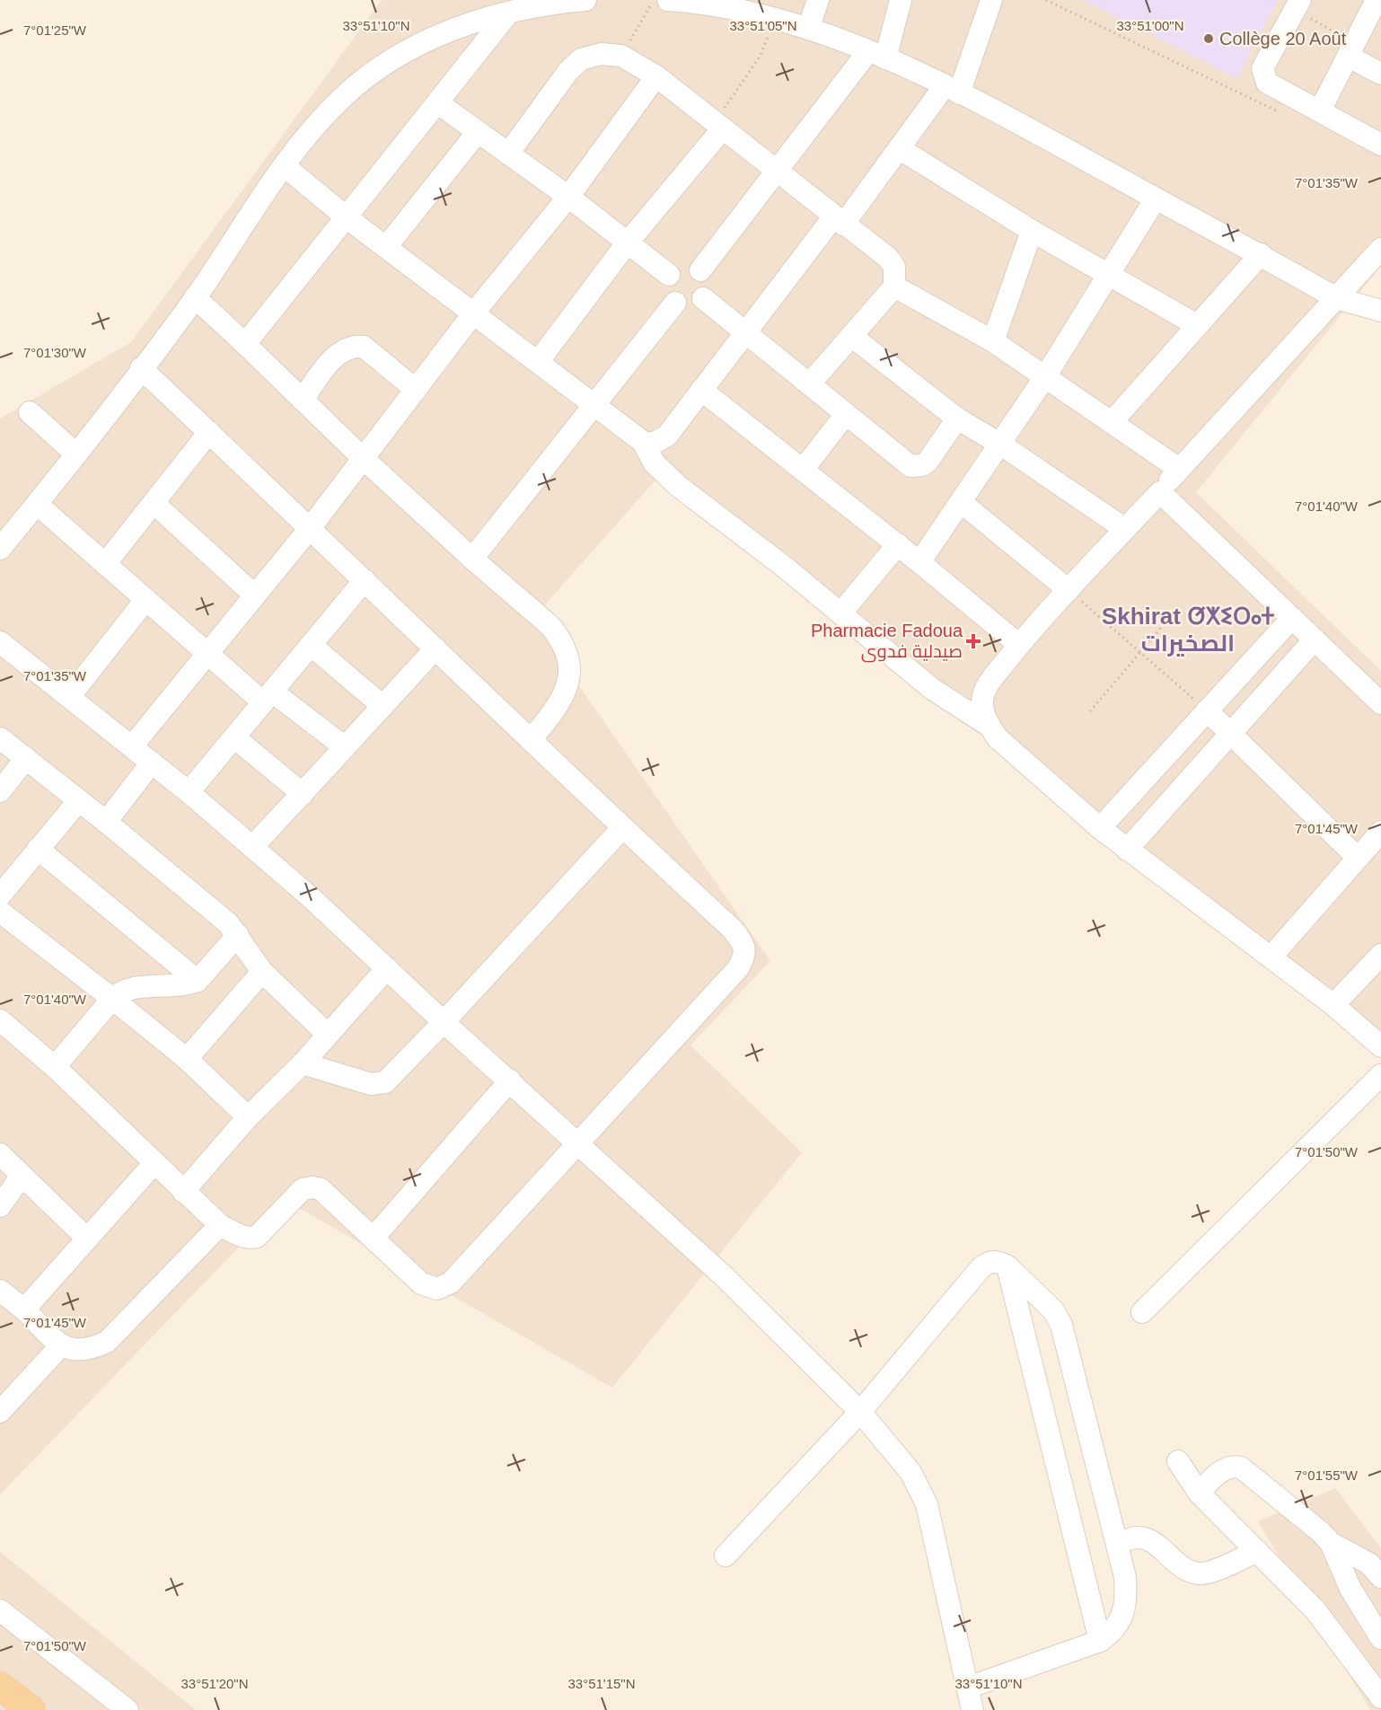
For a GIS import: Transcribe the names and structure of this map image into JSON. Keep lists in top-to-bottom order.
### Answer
{
  "districts": ["Skhirat ⵚⵅⵉⵔⴰⵜ الصخيرات"],
  "places": {
    "other": ["Collège 20 Août"],
    "health": ["Pharmacie Fadoua صيدلية فدوى"]
  },
  "coordinates": [
    "33°51'10\"N",
    "33°51'05\"N",
    "33°51'00\"N",
    "7°01'25\"W",
    "7°01'35\"W",
    "7°01'30\"W",
    "7°01'40\"W",
    "7°01'45\"W",
    "7°01'50\"W",
    "7°01'55\"W",
    "33°51'20\"N",
    "33°51'15\"N"
  ]
}
